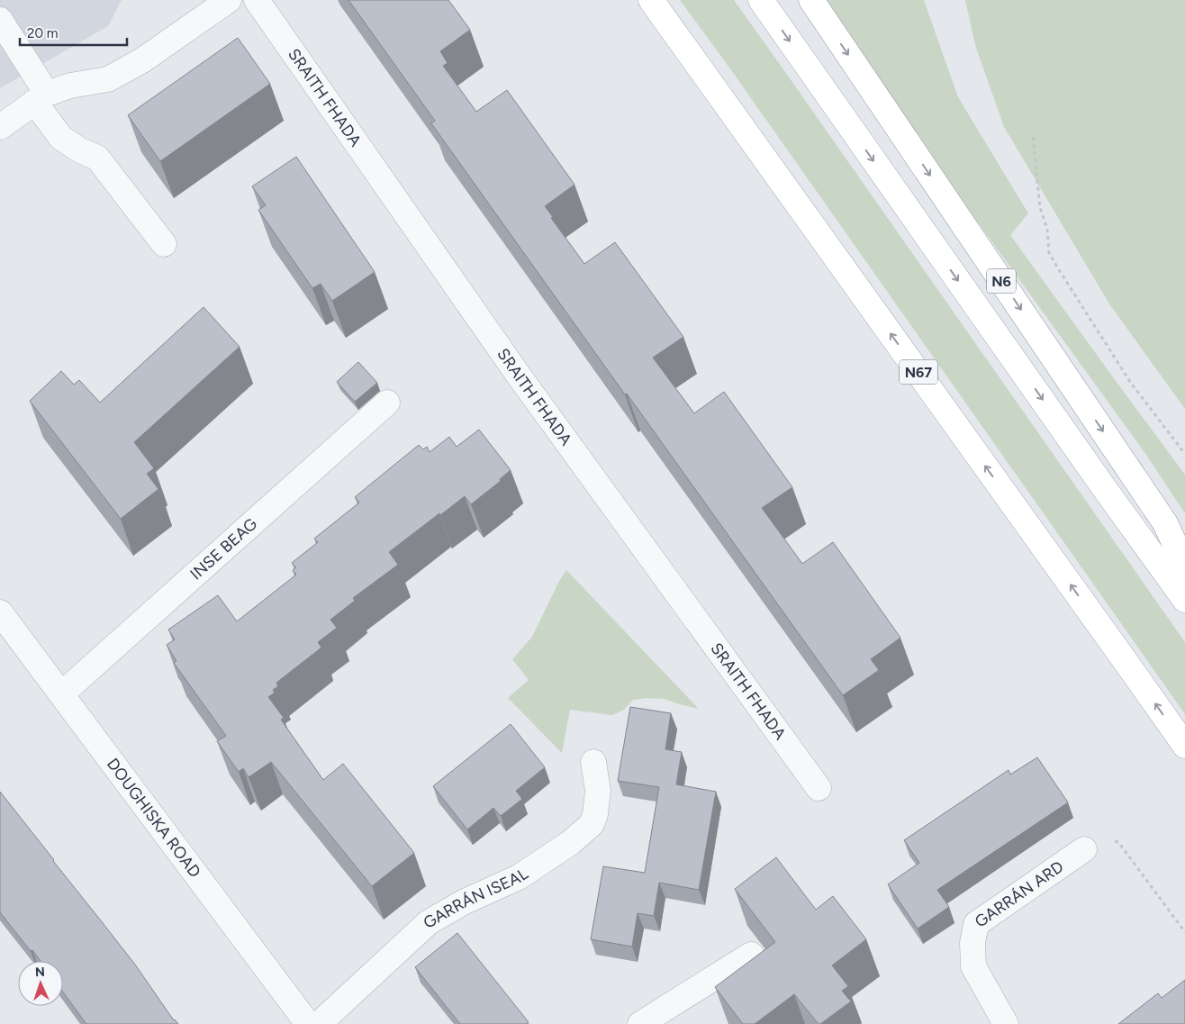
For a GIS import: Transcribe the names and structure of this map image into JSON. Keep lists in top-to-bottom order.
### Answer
{
  "streets": {
    "main road": ["N6", "N67"],
    "street": [
      "SRAITH FHADA",
      "INSE BEAG",
      "DOUGHISKA ROAD",
      "GARRÁN ARD",
      "GARRÁN ISEAL"
    ]
  },
  "crossings": [
    ["INSE BEAG", "DOUGHISKA ROAD"]
  ],
  "scale_bar": "20 m",
  "north": "top"
}
